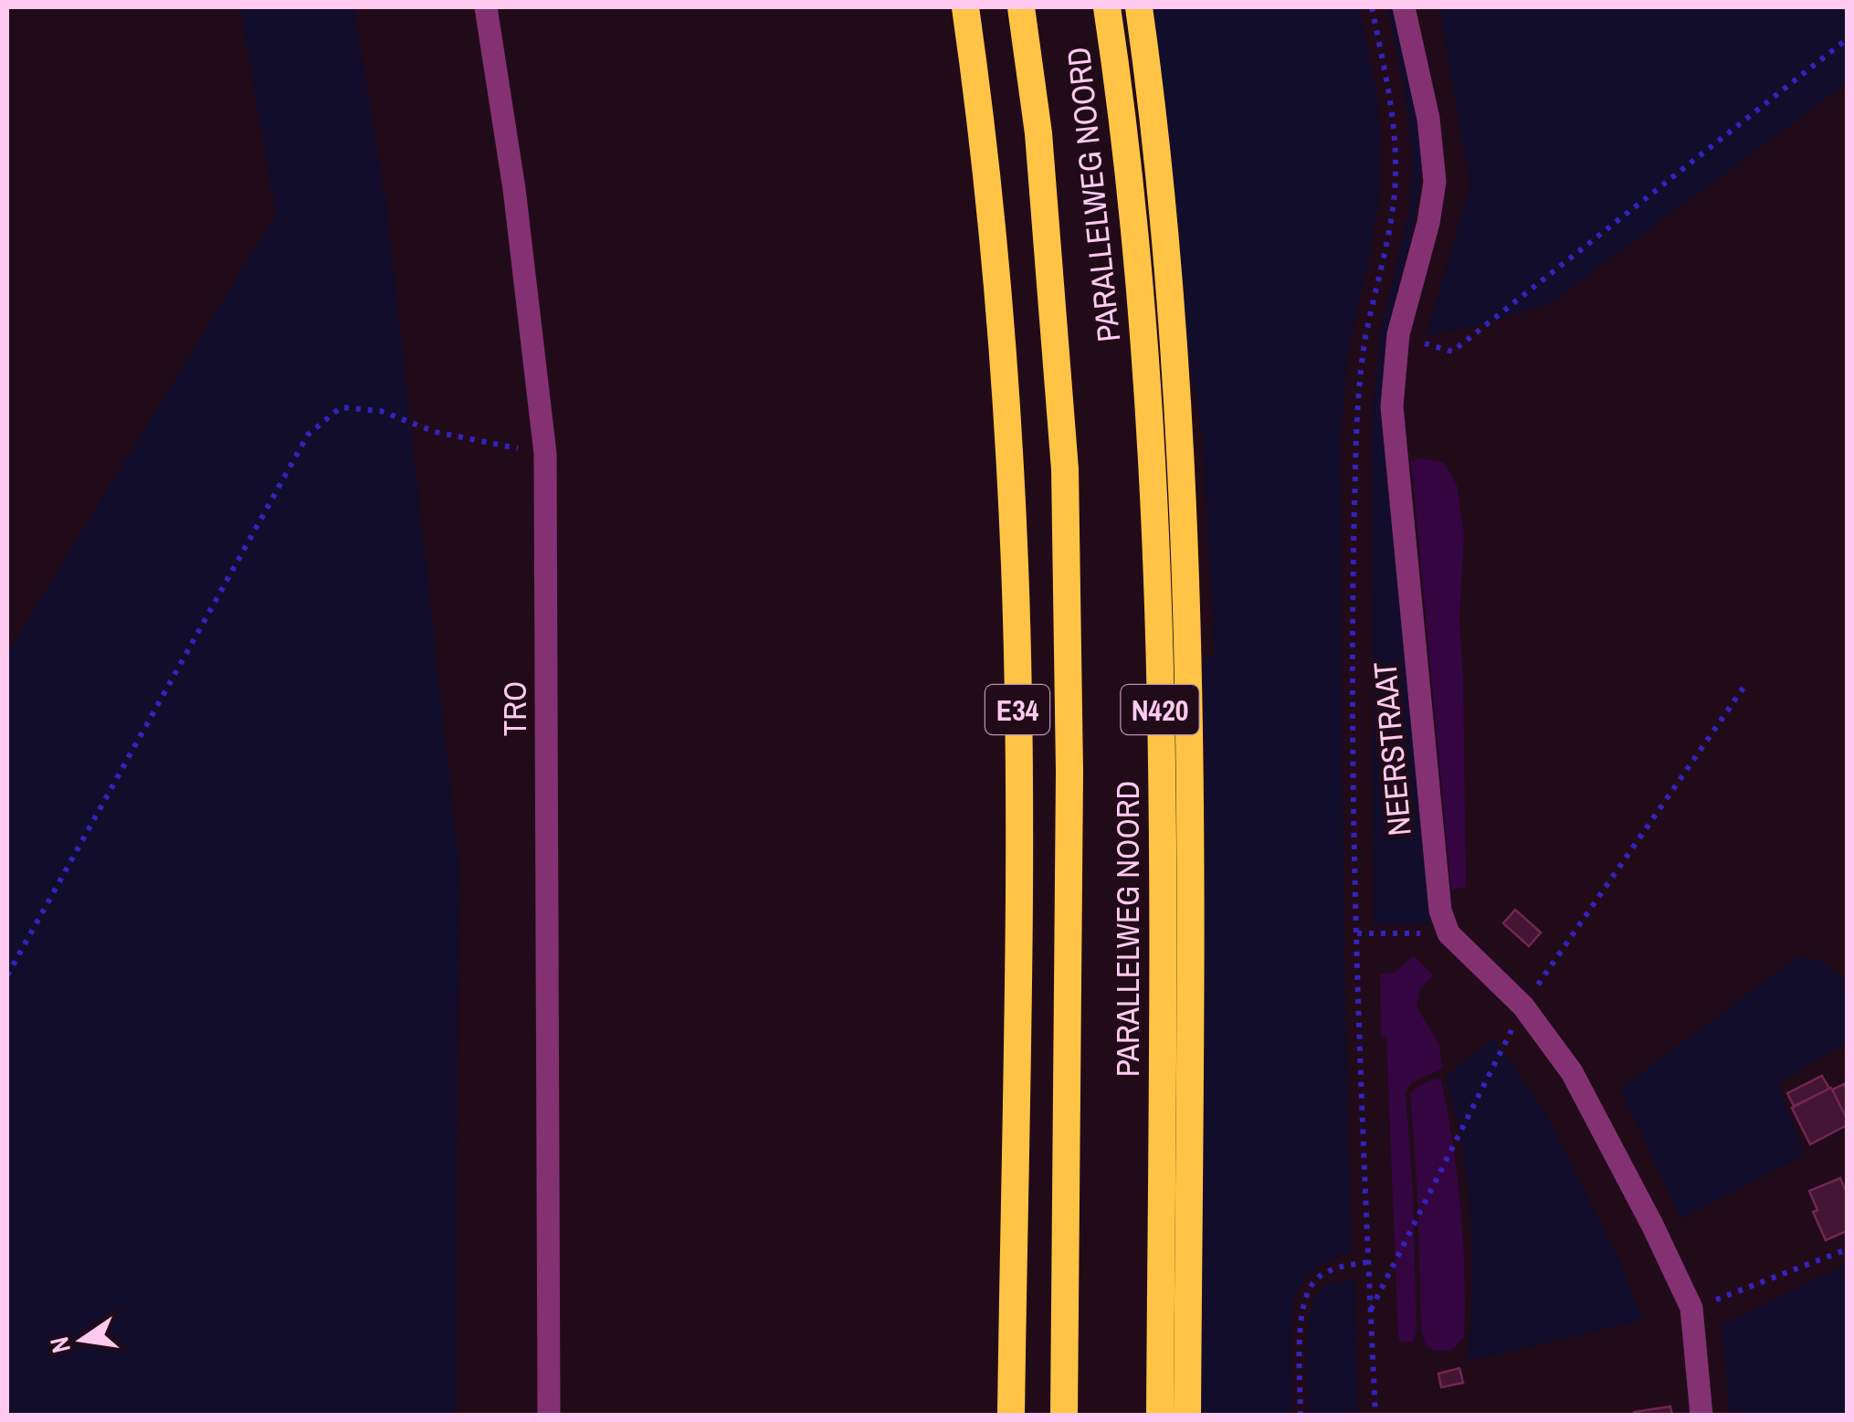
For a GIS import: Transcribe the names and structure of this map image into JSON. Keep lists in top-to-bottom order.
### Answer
{
  "streets": {
    "highway": ["PARALLELWEG NOORD", "E34", "N420"],
    "street": ["TRO", "NEERSTRAAT"]
  },
  "north": "left"
}
